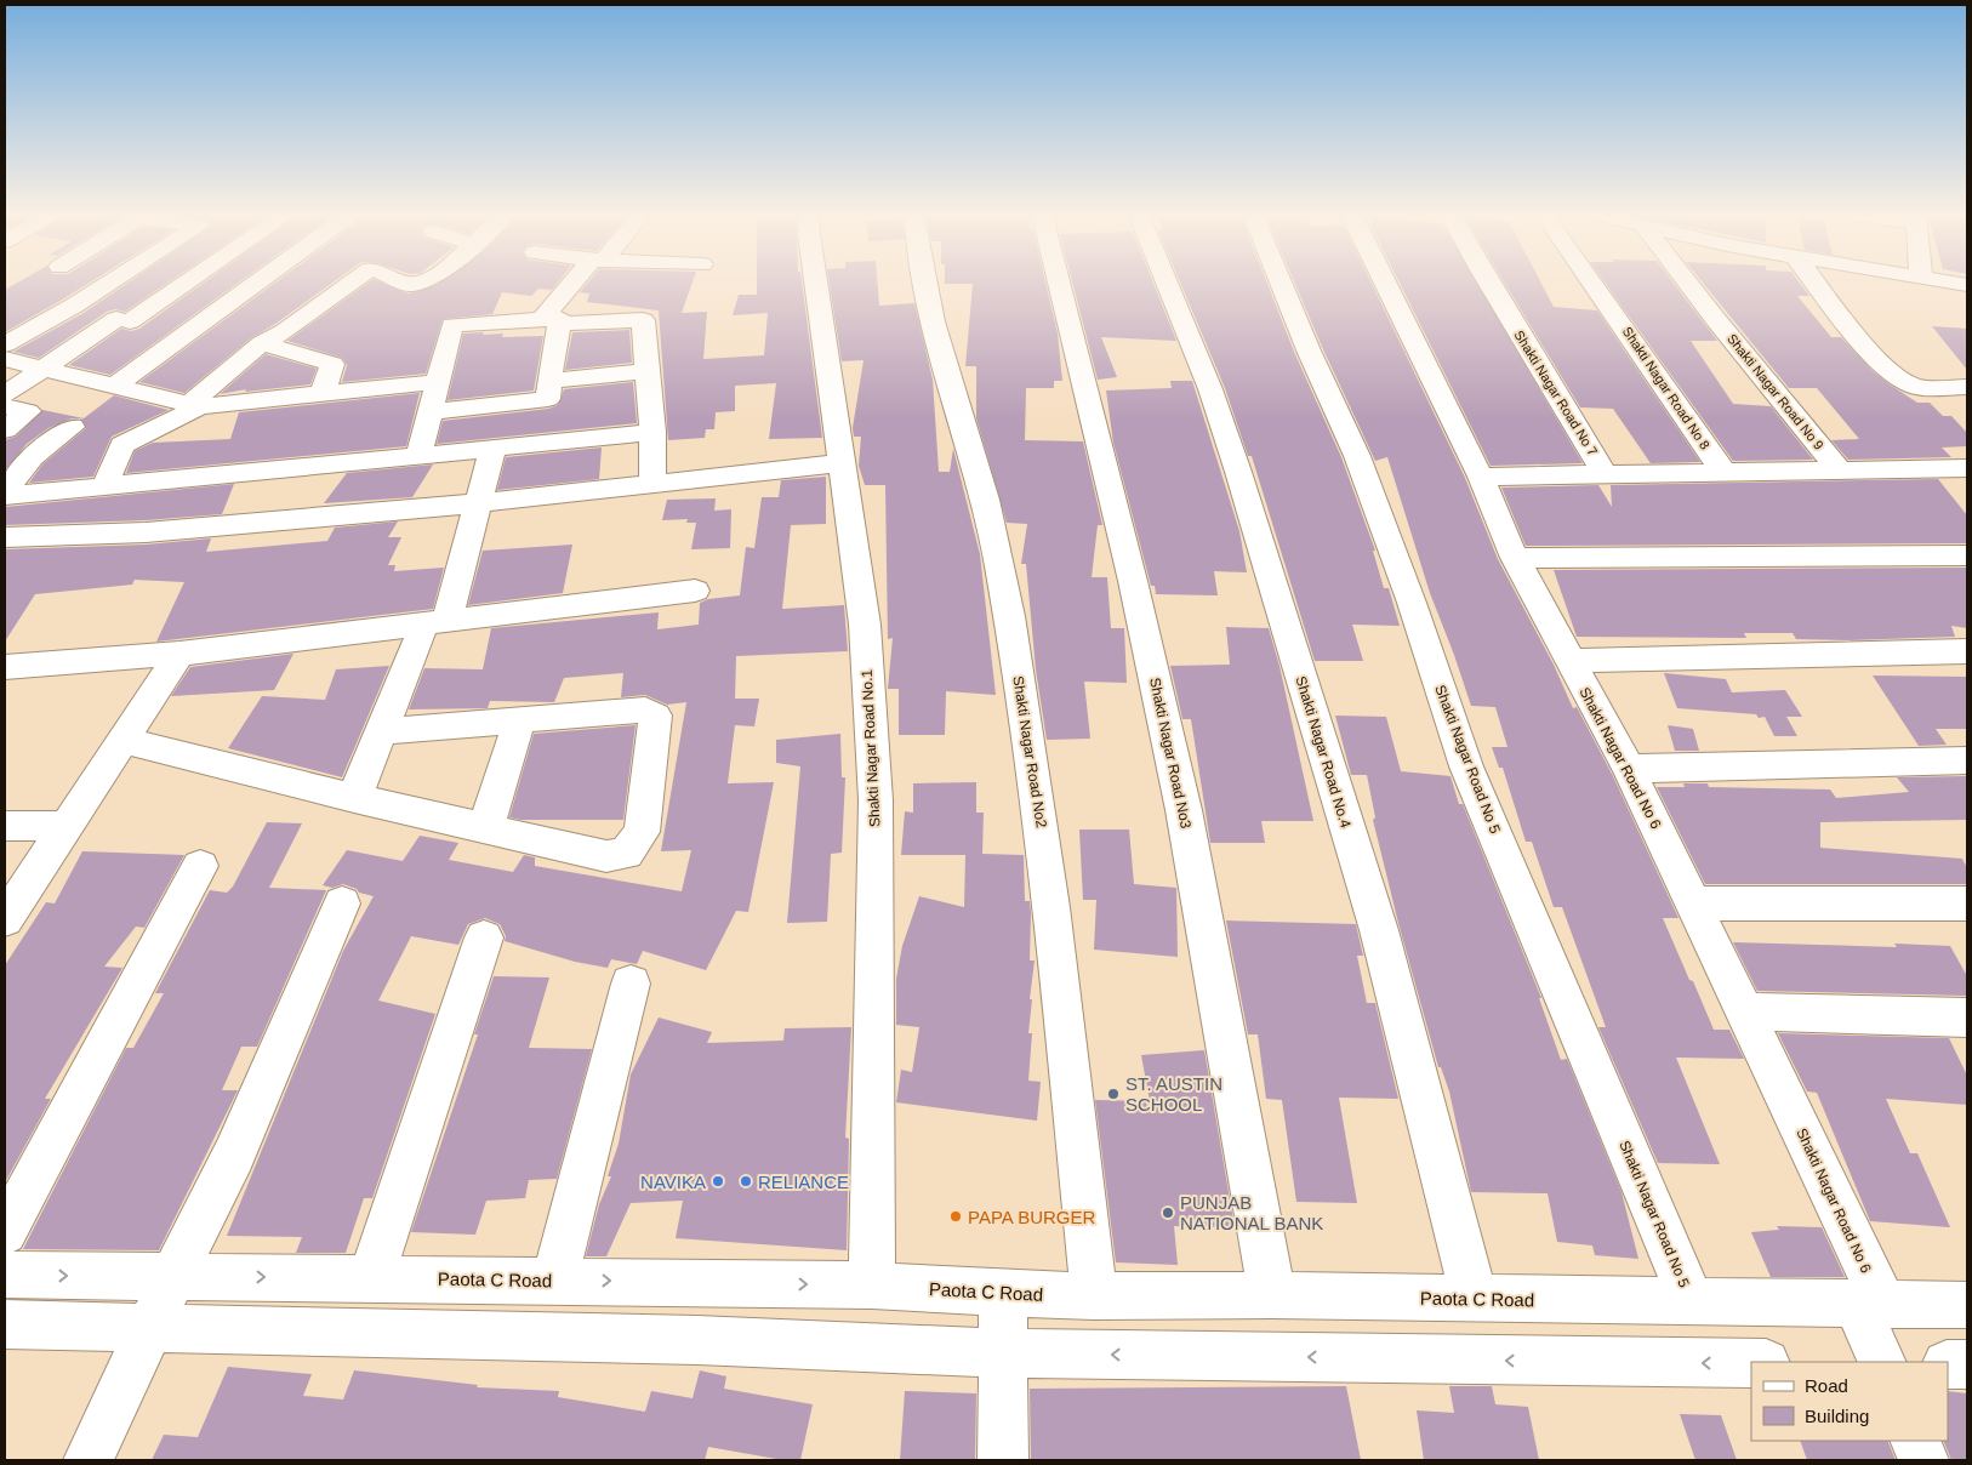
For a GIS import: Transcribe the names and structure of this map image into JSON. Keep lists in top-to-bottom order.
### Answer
{
  "streets": {
    "street": [
      "Shakti Nagar Road No 8",
      "Shakti Nagar Road No 9",
      "Shakti Nagar Road No 7",
      "Shakti Nagar Road No.1",
      "Shakti Nagar Road No2",
      "Shakti Nagar Road No.4",
      "Shakti Nagar Road No3",
      "Shakti Nagar Road No 6",
      "Shakti Nagar Road No 5",
      "Paota C Road"
    ]
  },
  "crossings": [
    ["Shakti Nagar Road No.1", "Paota C Road"],
    ["Shakti Nagar Road No2", "Paota C Road"],
    ["Shakti Nagar Road No.4", "Paota C Road"],
    ["Shakti Nagar Road No3", "Paota C Road"],
    ["Shakti Nagar Road No 6", "Paota C Road"],
    ["Shakti Nagar Road No 5", "Paota C Road"]
  ],
  "places": [
    "ST. AUSTIN SCHOOL",
    "NAVIKA",
    "RELIANCE",
    "PUNJAB NATIONAL BANK",
    "PAPA BURGER"
  ],
  "legend": ["Road", "Building"]
}
